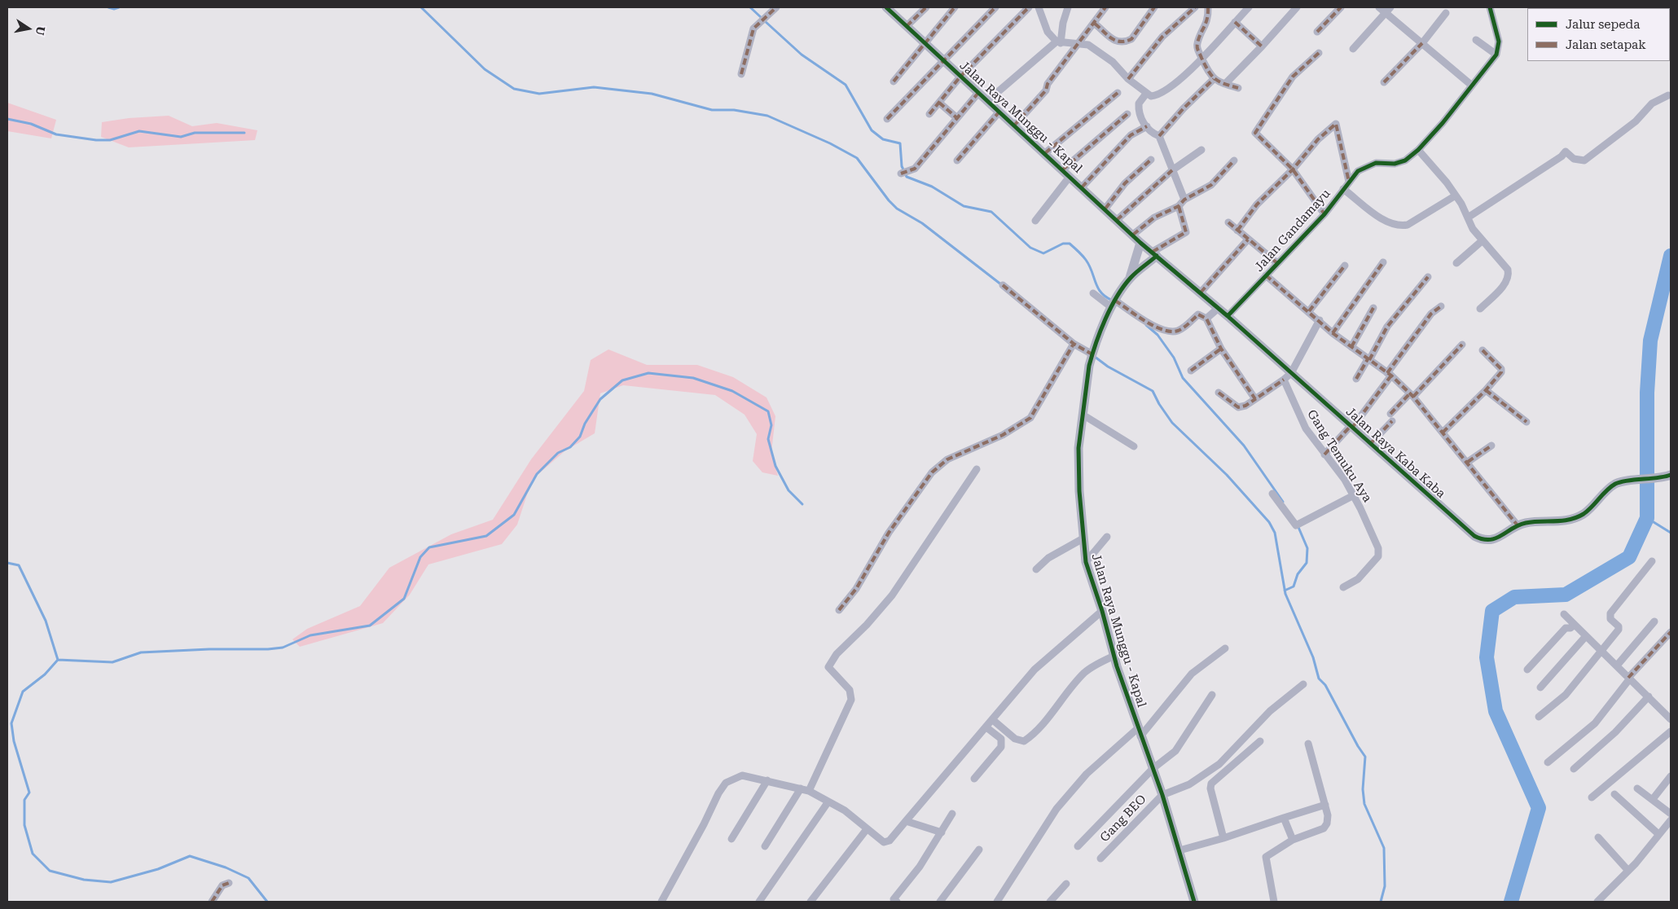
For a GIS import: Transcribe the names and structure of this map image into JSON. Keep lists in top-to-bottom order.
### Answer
{
  "streets": {
    "street": [
      "Jalan Raya Munggu - Kapal",
      "Jalan Gandamayu",
      "Jalan Raya Kaba Kaba",
      "Gang Temuku Aya",
      "Gang BEO"
    ]
  },
  "crossings": [
    ["Jalan Raya Munggu - Kapal", "Jalan Raya Kaba Kaba"],
    ["Jalan Raya Munggu - Kapal", "Gang BEO"],
    ["Jalan Gandamayu", "Jalan Raya Kaba Kaba"]
  ],
  "legend": ["Jalur sepeda", "Jalan setapak"],
  "north": "right"
}
